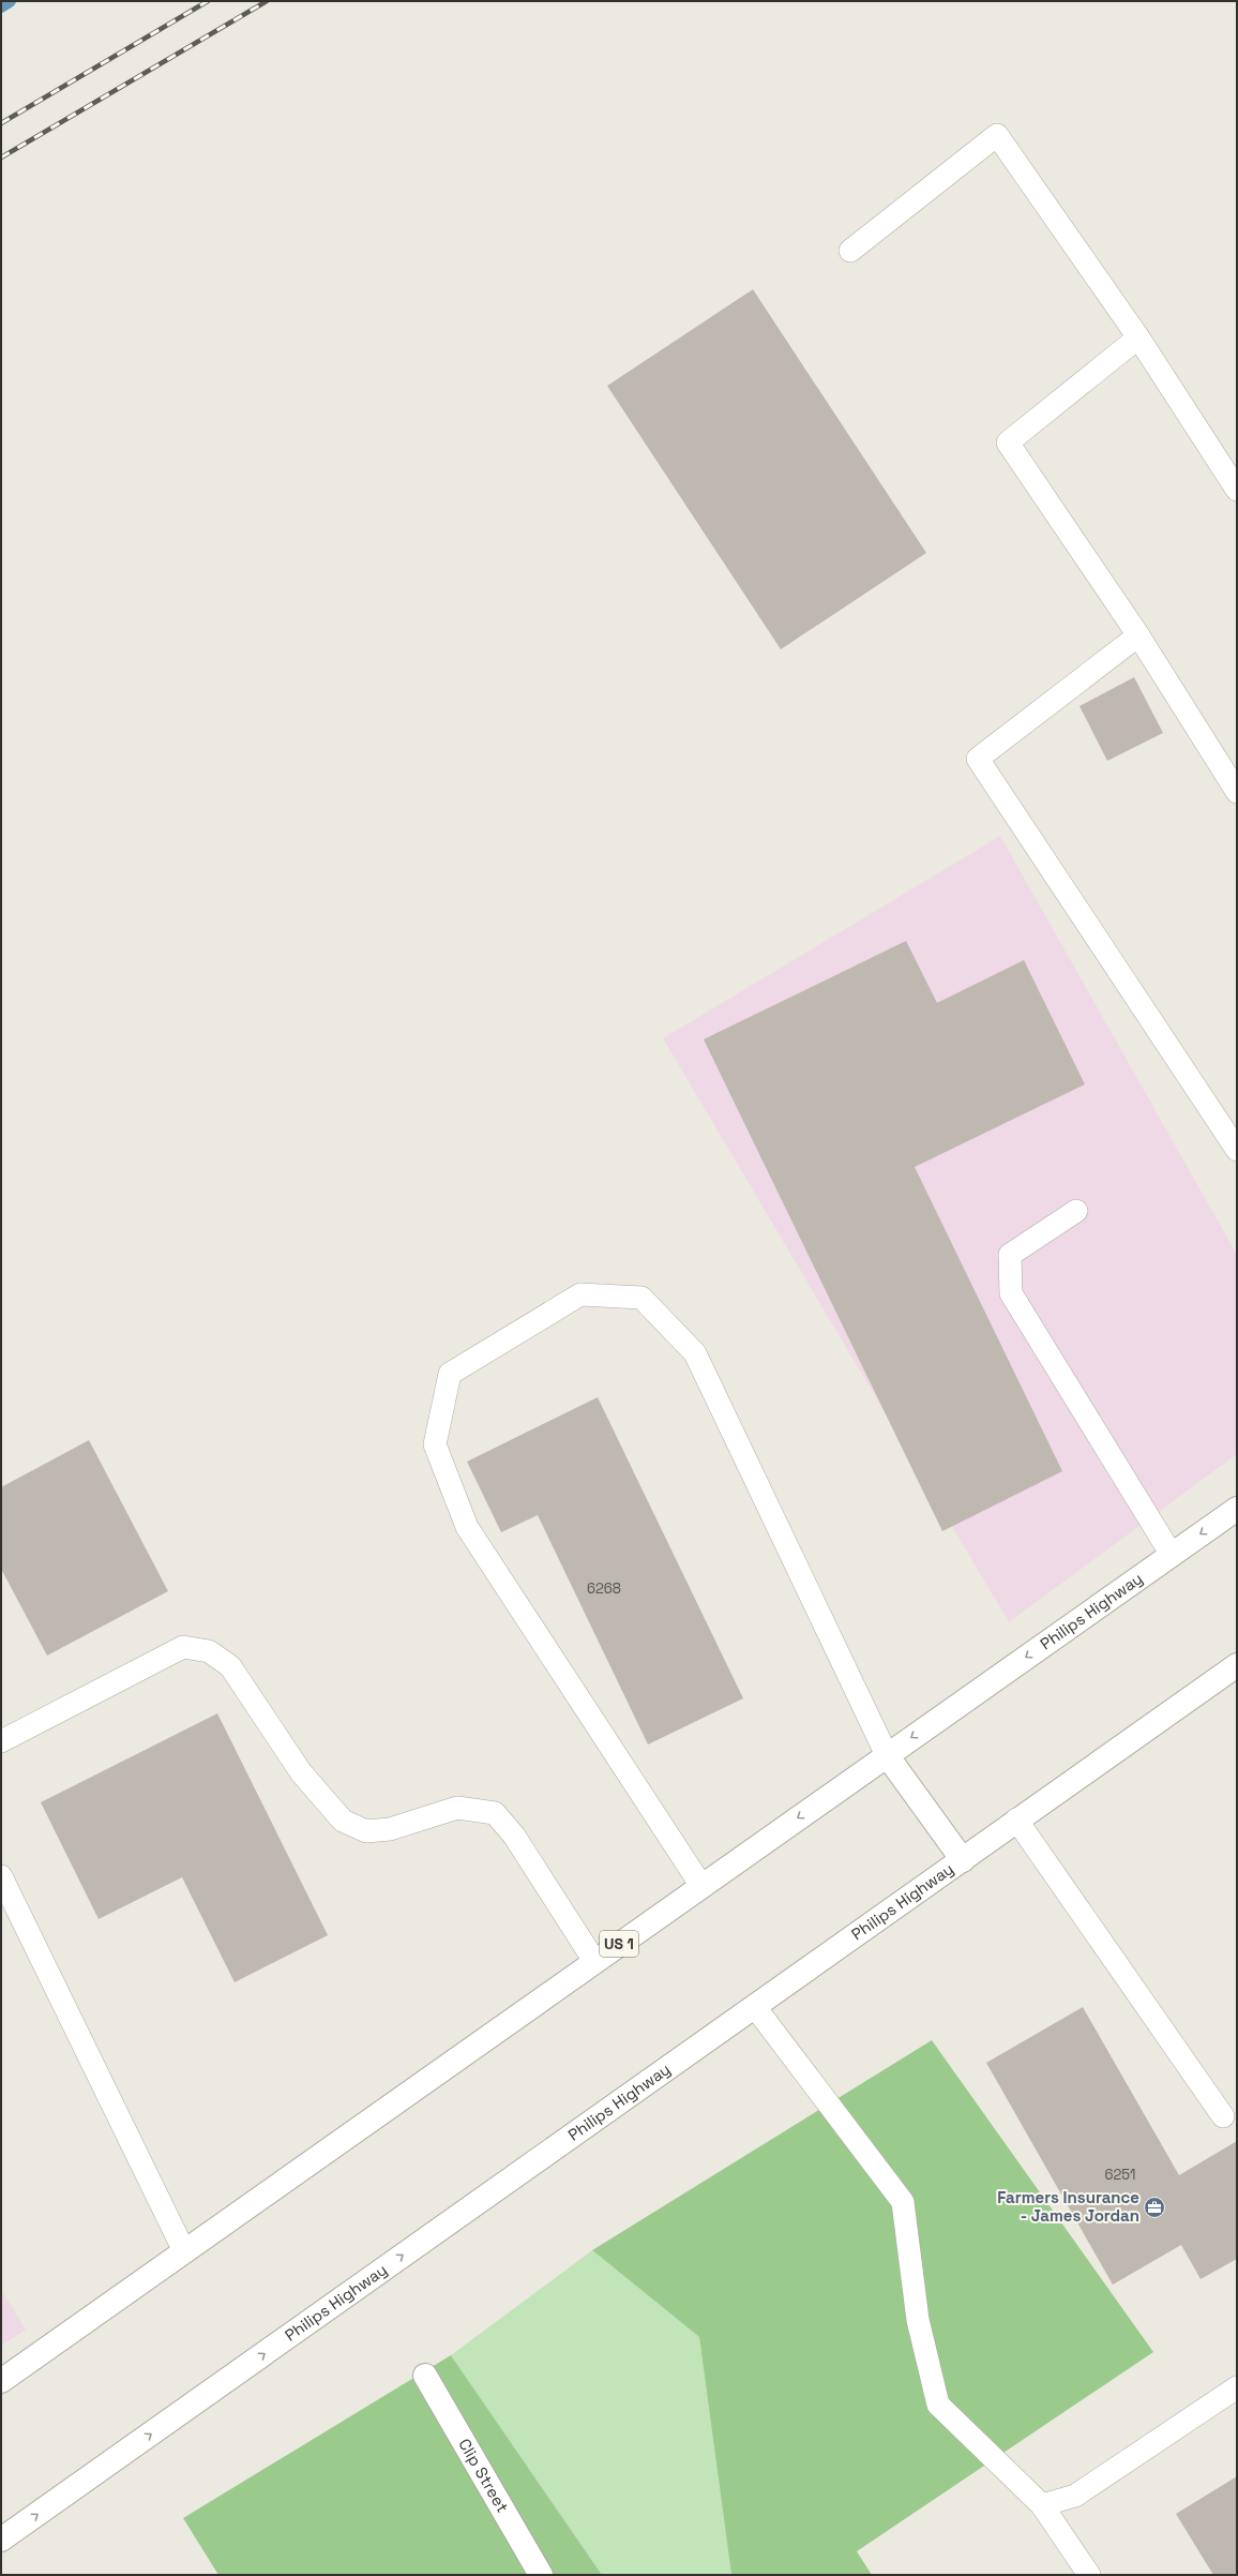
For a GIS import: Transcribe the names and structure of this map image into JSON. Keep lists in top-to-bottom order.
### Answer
{
  "streets": {
    "main road": ["Philips Highway", "US 1", "Clip Street"]
  },
  "places": {
    "office": ["Farmers Insurance - James Jordan"]
  },
  "house_numbers": ["6268", "6251"]
}
